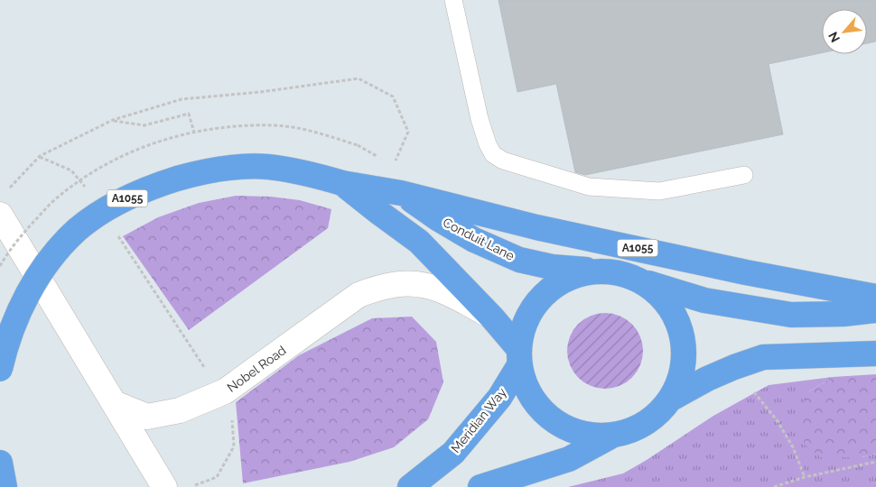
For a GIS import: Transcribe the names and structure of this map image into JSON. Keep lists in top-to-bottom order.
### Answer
{
  "streets": {
    "main road": ["A1055", "Conduit Lane", "Meridian Way"],
    "street": ["Nobel Road"]
  },
  "crossings": [
    ["A1055", "Conduit Lane"],
    ["Conduit Lane", "Nobel Road"],
    ["Conduit Lane", "Meridian Way"]
  ],
  "north": "bottom left"
}
